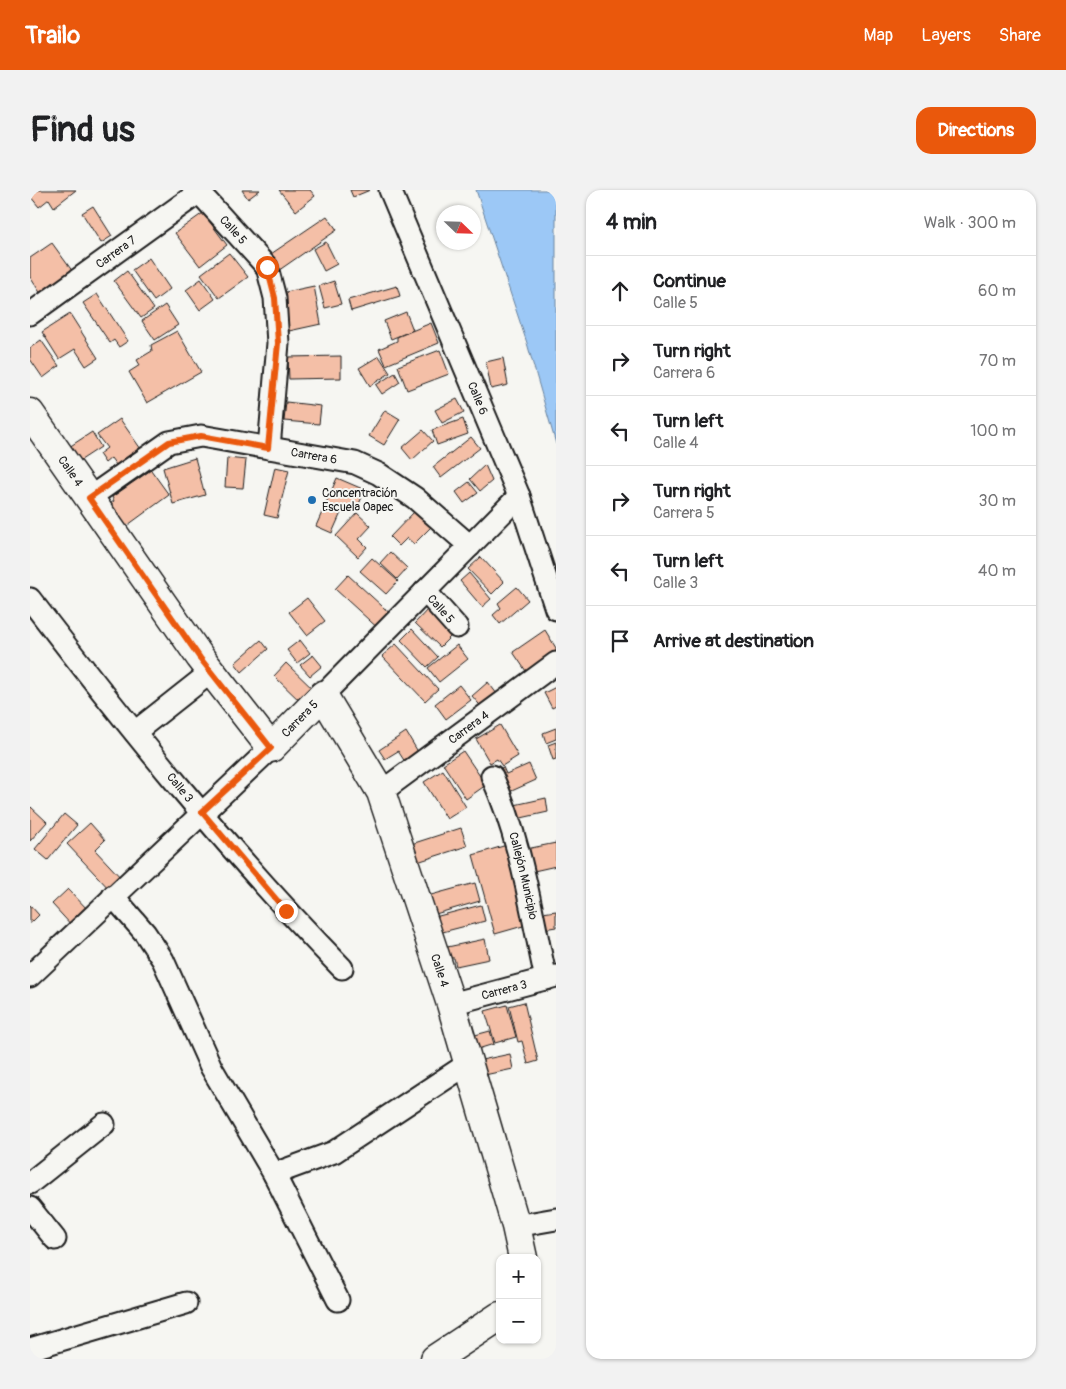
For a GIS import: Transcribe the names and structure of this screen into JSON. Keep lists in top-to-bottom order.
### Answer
{
  "streets": {
    "street": [
      "Calle 5",
      "Carrera 7",
      "Calle 6",
      "Carrera 6",
      "Calle 4",
      "Carrera 5",
      "Carrera 4",
      "Calle 3",
      "Callejón Municipio",
      "Carrera 3"
    ]
  },
  "crossings": [
    ["Calle 5", "Carrera 7"],
    ["Calle 5", "Carrera 6"],
    ["Calle 5", "Carrera 5"],
    ["Calle 6", "Carrera 5"],
    ["Carrera 6", "Calle 4"],
    ["Carrera 6", "Carrera 5"],
    ["Calle 4", "Carrera 5"],
    ["Calle 4", "Carrera 4"],
    ["Calle 4", "Carrera 3"],
    ["Carrera 5", "Calle 3"],
    ["Callejón Municipio", "Carrera 3"]
  ],
  "places": ["Concentración Escuela Oapec"],
  "north": "bottom right",
  "page": {
    "header": "Trailo",
    "nav": ["Map", "Layers", "Share"],
    "buttons": "Directions",
    "title": "Find us",
    "heading": ["4 min", "Walk · 300 m"],
    "list": [
      ["Continue", "Calle 5", "60 m"],
      ["Turn right", "Carrera 6", "70 m"],
      ["Turn left", "Calle 4", "100 m"],
      ["Turn right", "Carrera 5", "30 m"],
      ["Turn left", "Calle 3", "40 m"],
      "Arrive at destination"
    ],
    "map_buttons": ["+", "−"]
  }
}
